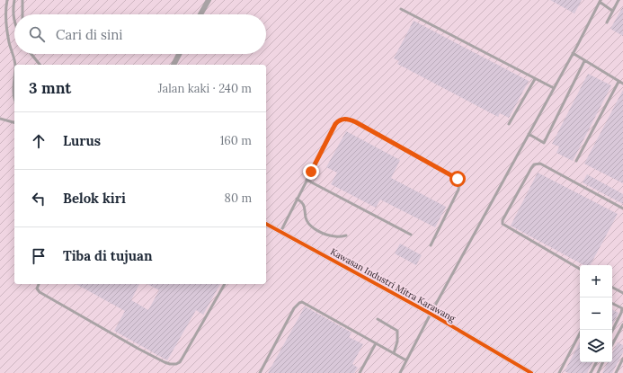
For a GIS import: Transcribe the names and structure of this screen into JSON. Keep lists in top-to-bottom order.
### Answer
{
  "streets": {
    "street": ["Kawasan Industri Mitra Karawang"]
  },
  "page": {
    "search": "Cari di sini",
    "heading": ["3 mnt", "Jalan kaki · 240 m"],
    "list": [
      ["Lurus", "160 m"],
      ["Belok kiri", "80 m"],
      "Tiba di tujuan"
    ],
    "map_buttons": ["+", "−"]
  }
}
